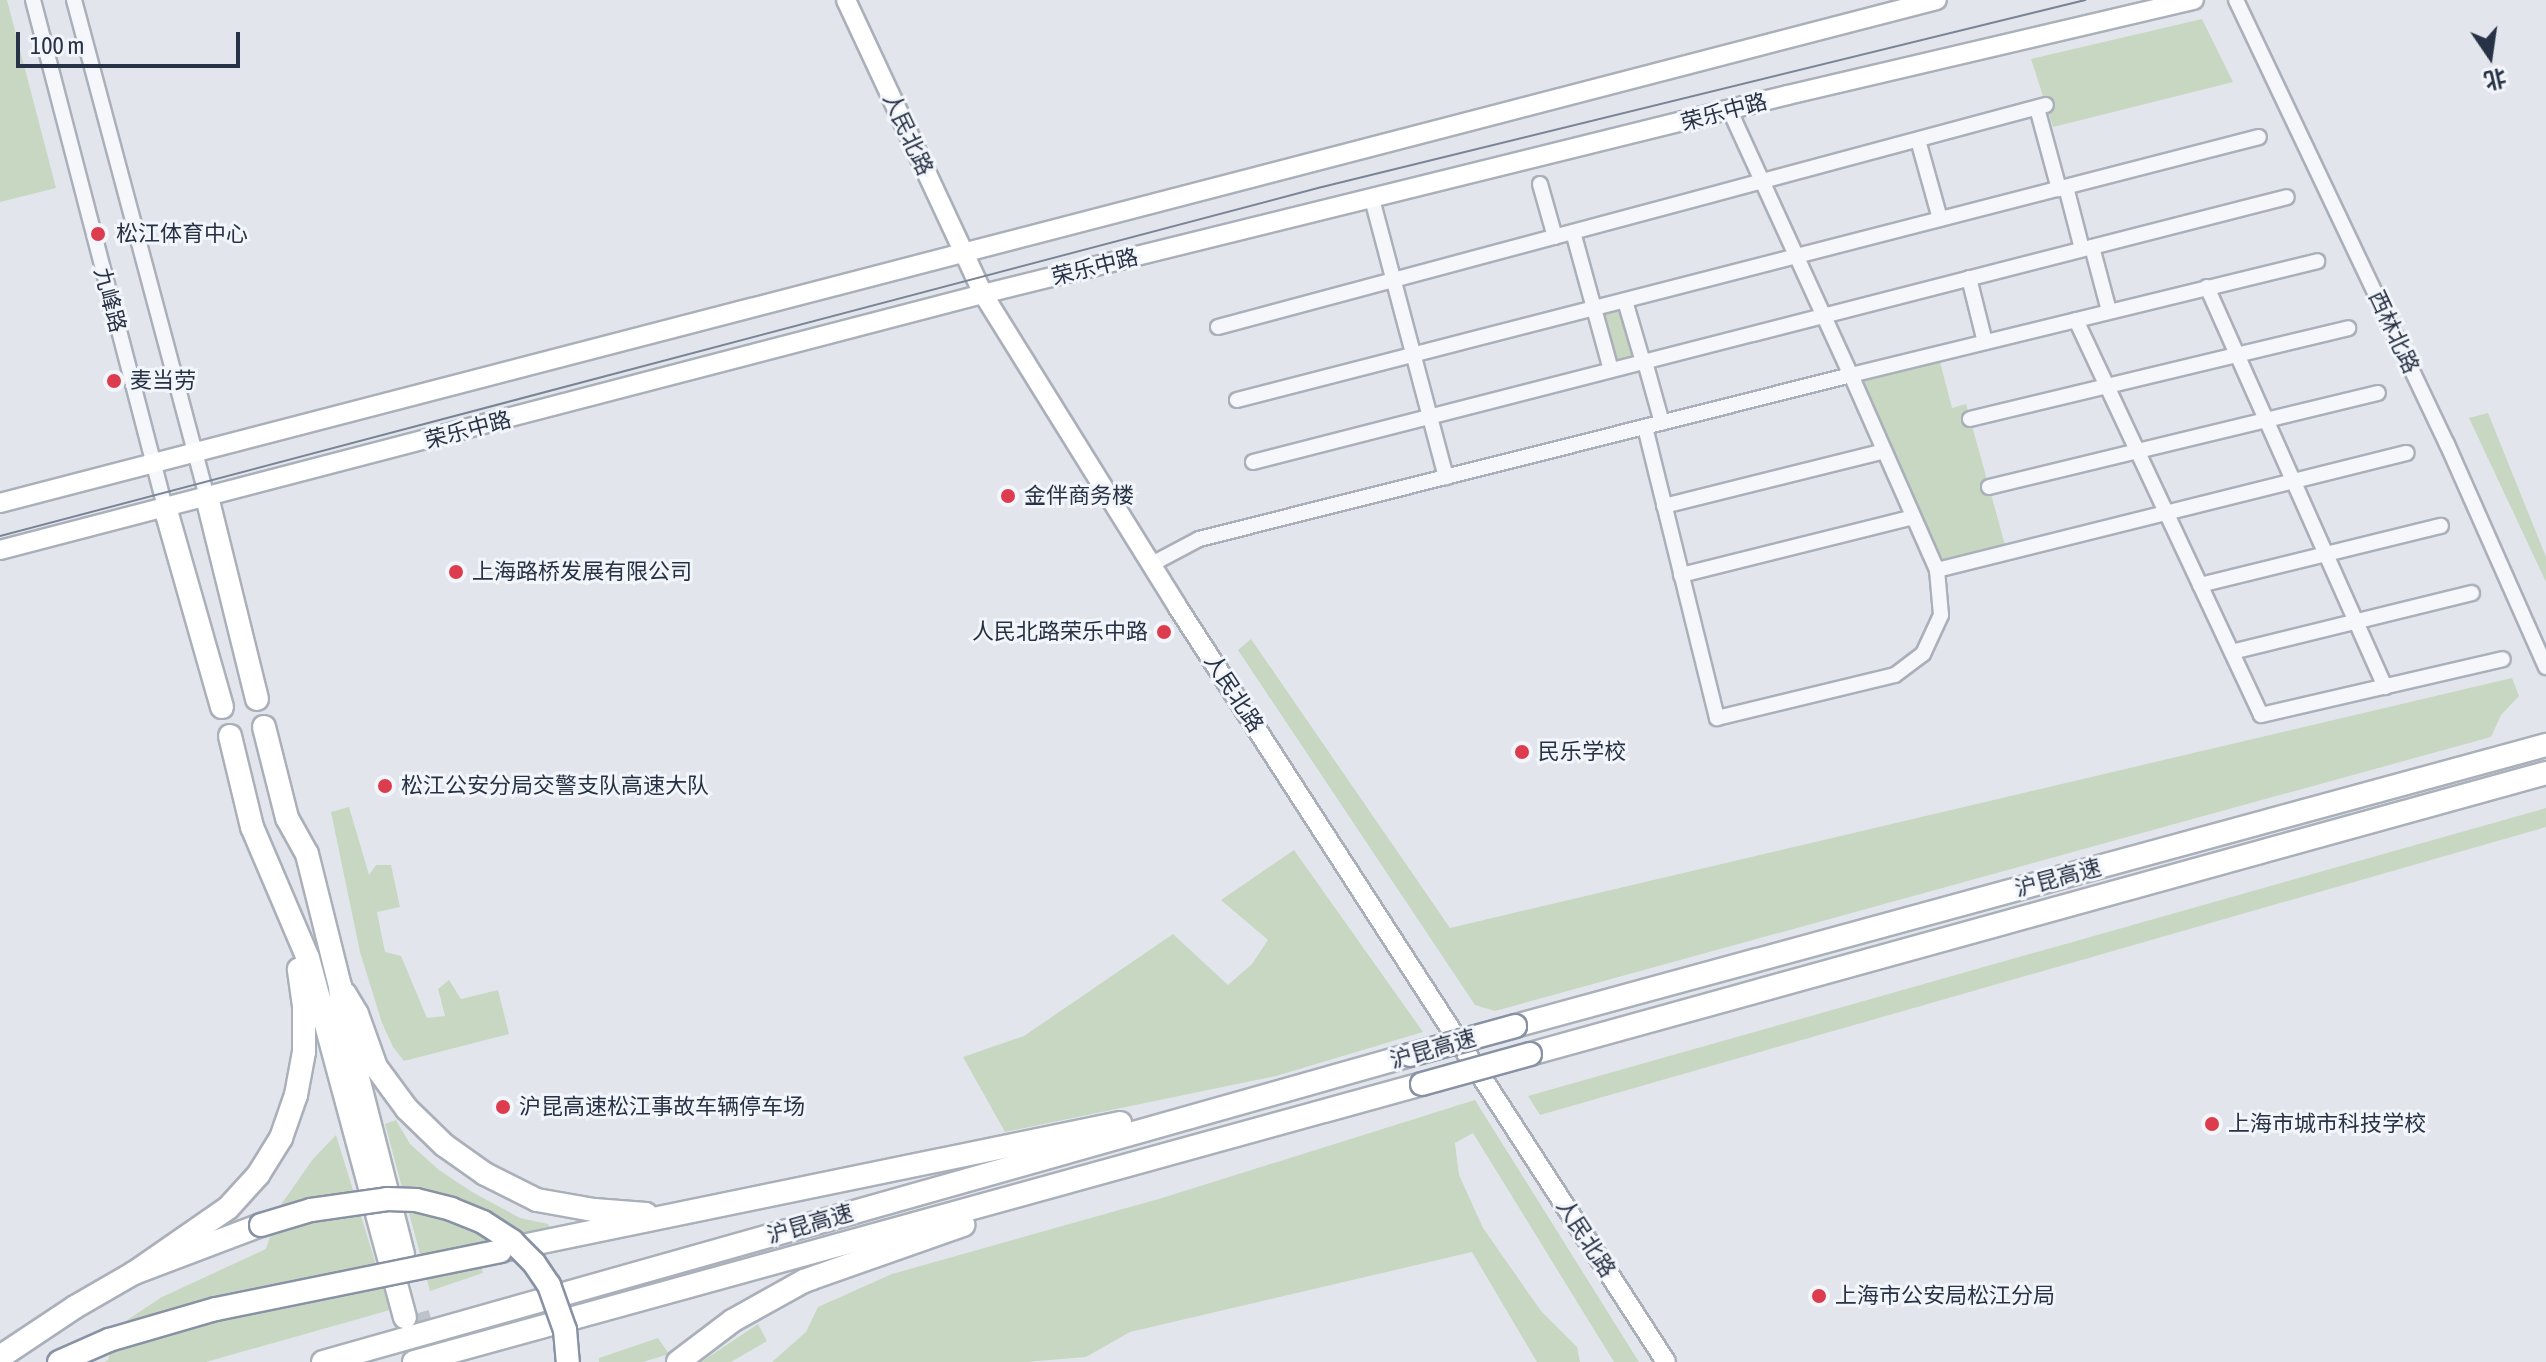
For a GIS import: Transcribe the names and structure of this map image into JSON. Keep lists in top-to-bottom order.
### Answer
{
  "streets": {
    "highway": ["沪昆高速"],
    "main road": ["荣乐中路", "人民北路"],
    "street": ["九峰路", "西林北路"]
  },
  "crossings": [
    ["荣乐中路", "人民北路"],
    ["荣乐中路", "九峰路"]
  ],
  "places": [
    "松江体育中心",
    "麦当劳",
    "金伴商务楼",
    "上海路桥发展有限公司",
    "人民北路荣乐中路",
    "民乐学校",
    "松江公安分局交警支队高速大队",
    "沪昆高速松江事故车辆停车场",
    "上海市城市科技学校",
    "上海市公安局松江分局"
  ],
  "scale_bar": "100 m",
  "north": "bottom"
}
